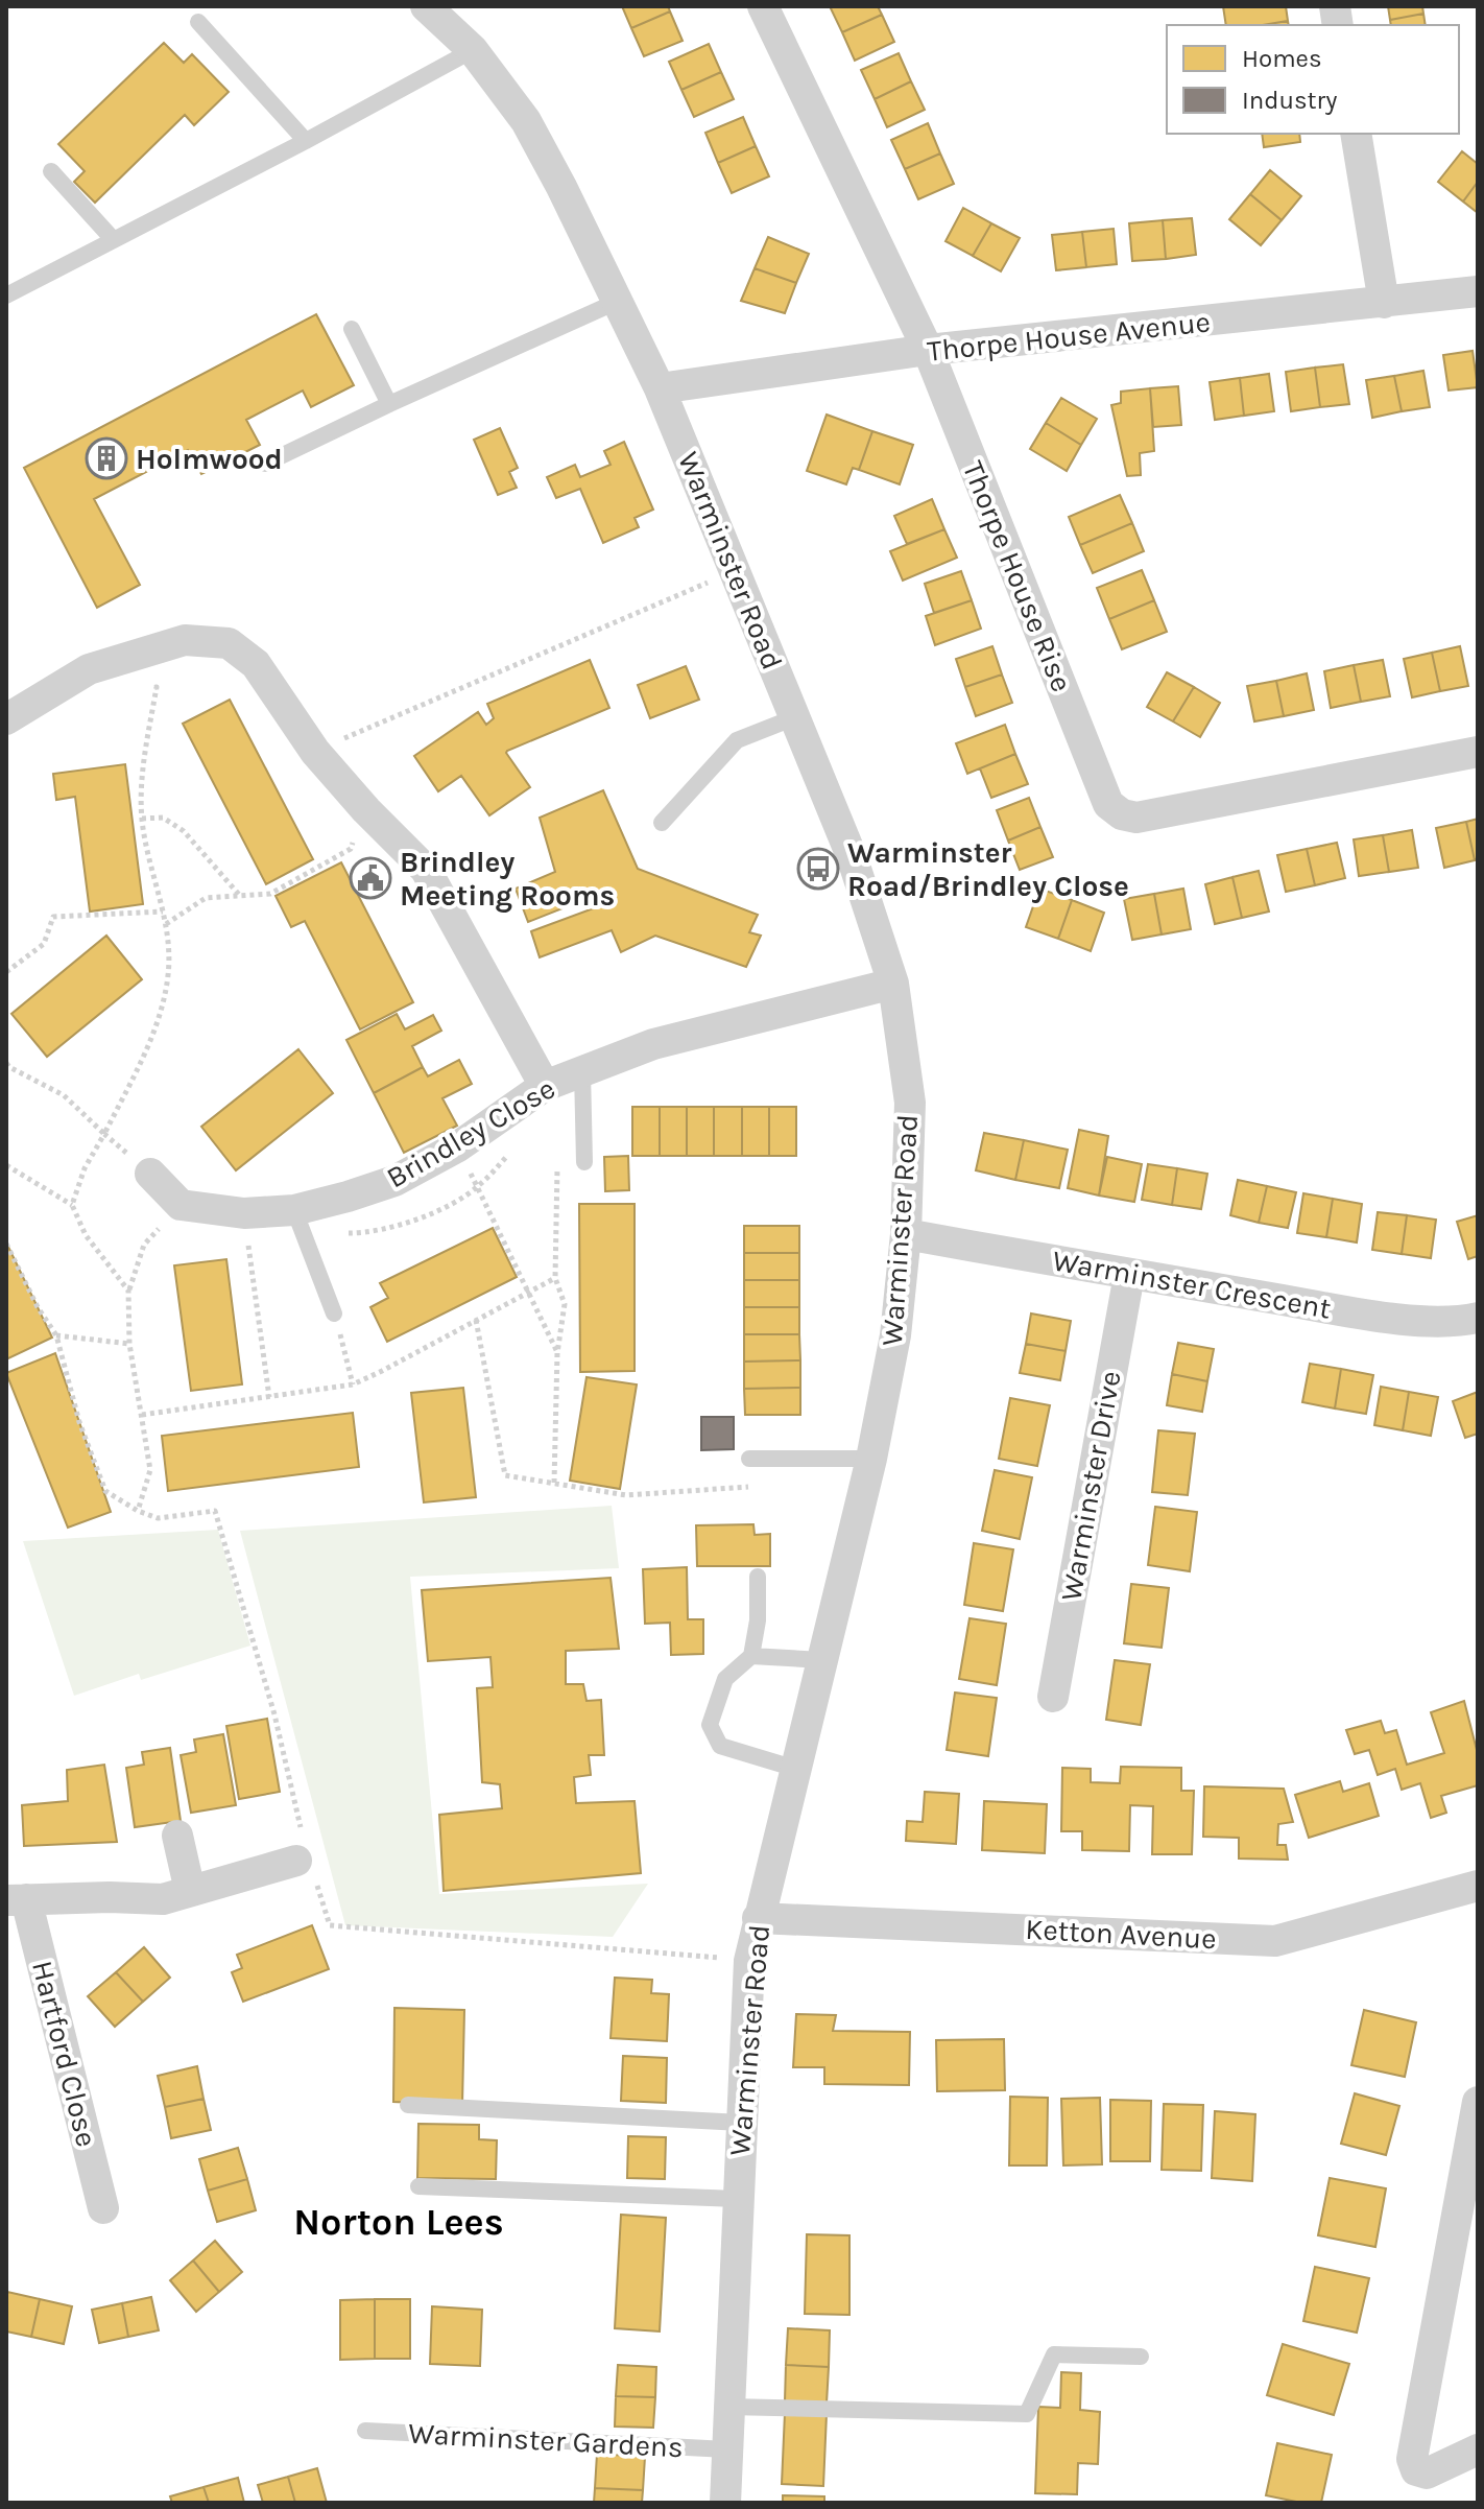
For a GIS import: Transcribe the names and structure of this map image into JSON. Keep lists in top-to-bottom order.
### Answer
{
  "streets": {
    "street": [
      "Thorpe House Avenue",
      "Warminster Road",
      "Thorpe House Rise",
      "Brindley Close",
      "Warminster Crescent",
      "Warminster Drive",
      "Ketton Avenue",
      "Hartford Close"
    ],
    "lane": ["Warminster Gardens"]
  },
  "crossings": [
    ["Thorpe House Avenue", "Warminster Road"],
    ["Thorpe House Avenue", "Thorpe House Rise"],
    ["Warminster Road", "Brindley Close"],
    ["Warminster Road", "Warminster Crescent"],
    ["Warminster Road", "Ketton Avenue"],
    ["Warminster Road", "Warminster Gardens"],
    ["Warminster Crescent", "Warminster Drive"]
  ],
  "districts": ["Norton Lees"],
  "places": {
    "building": ["Holmwood"],
    "bus stop": ["Warminster Road/Brindley Close"],
    "public building": ["Brindley Meeting Rooms"]
  },
  "legend": ["Homes", "Industry"]
}
